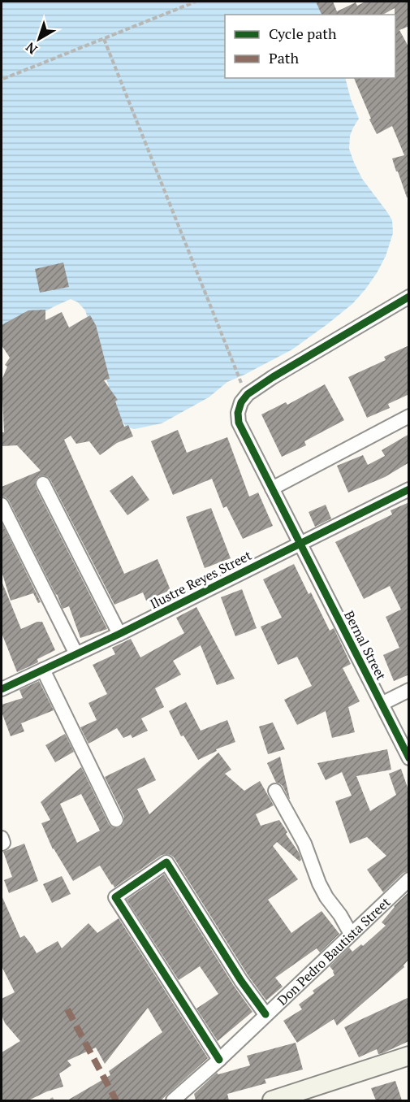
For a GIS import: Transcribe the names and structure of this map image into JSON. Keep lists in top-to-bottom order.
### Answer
{
  "streets": {
    "street": ["Ilustre Reyes Street", "Bernal Street", "Don Pedro Bautista Street"]
  },
  "crossings": [
    ["Ilustre Reyes Street", "Bernal Street"]
  ],
  "legend": ["Cycle path", "Path"],
  "north": "bottom left"
}
